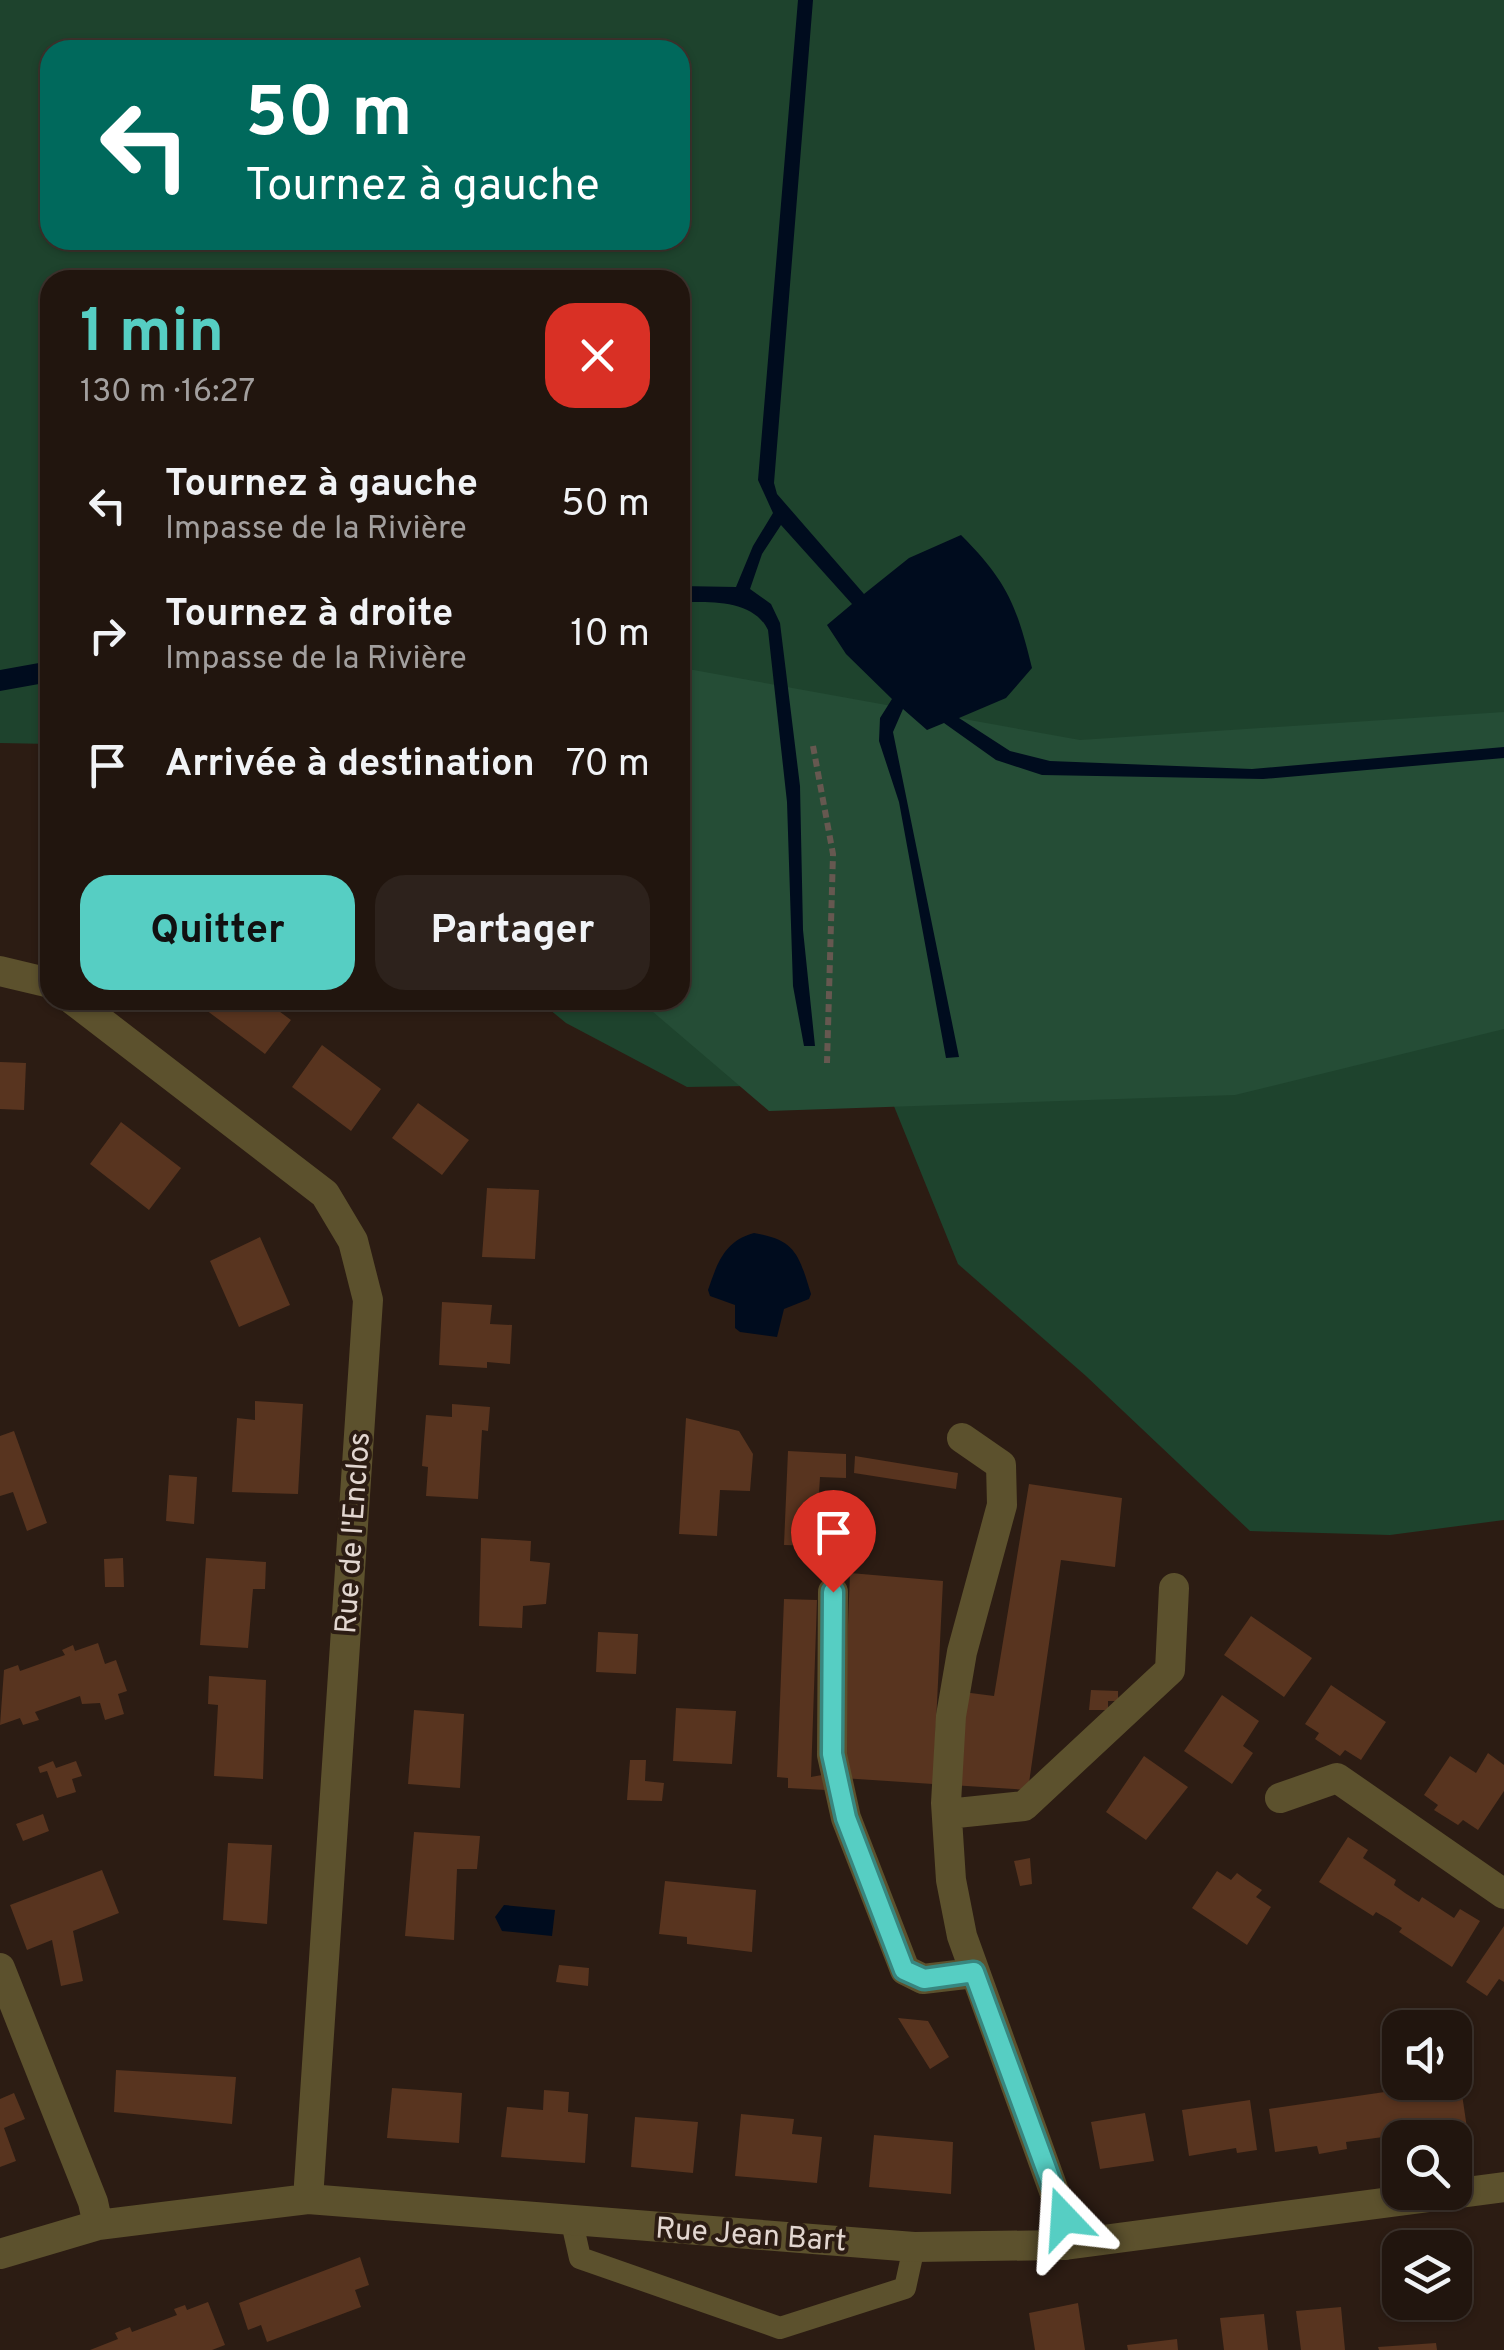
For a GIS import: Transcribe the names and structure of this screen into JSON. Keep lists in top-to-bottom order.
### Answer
{
  "streets": {
    "street": ["Rue de l'Enclos", "Rue Jean Bart"]
  },
  "crossings": [
    ["Rue de l'Enclos", "Rue Jean Bart"]
  ],
  "page": {
    "turn": ["50 m", "Tournez à gauche"],
    "heading": ["1 min", "130 m · 16:27"],
    "list": [
      {
        "name": "Tournez à gauche",
        "note": "Impasse de la Rivière",
        "value": "50 m"
      },
      {
        "name": "Tournez à droite",
        "note": "Impasse de la Rivière",
        "value": "10 m"
      },
      {
        "name": "Arrivée à destination",
        "value": "70 m"
      }
    ],
    "buttons": ["Quitter", "Partager"]
  }
}
